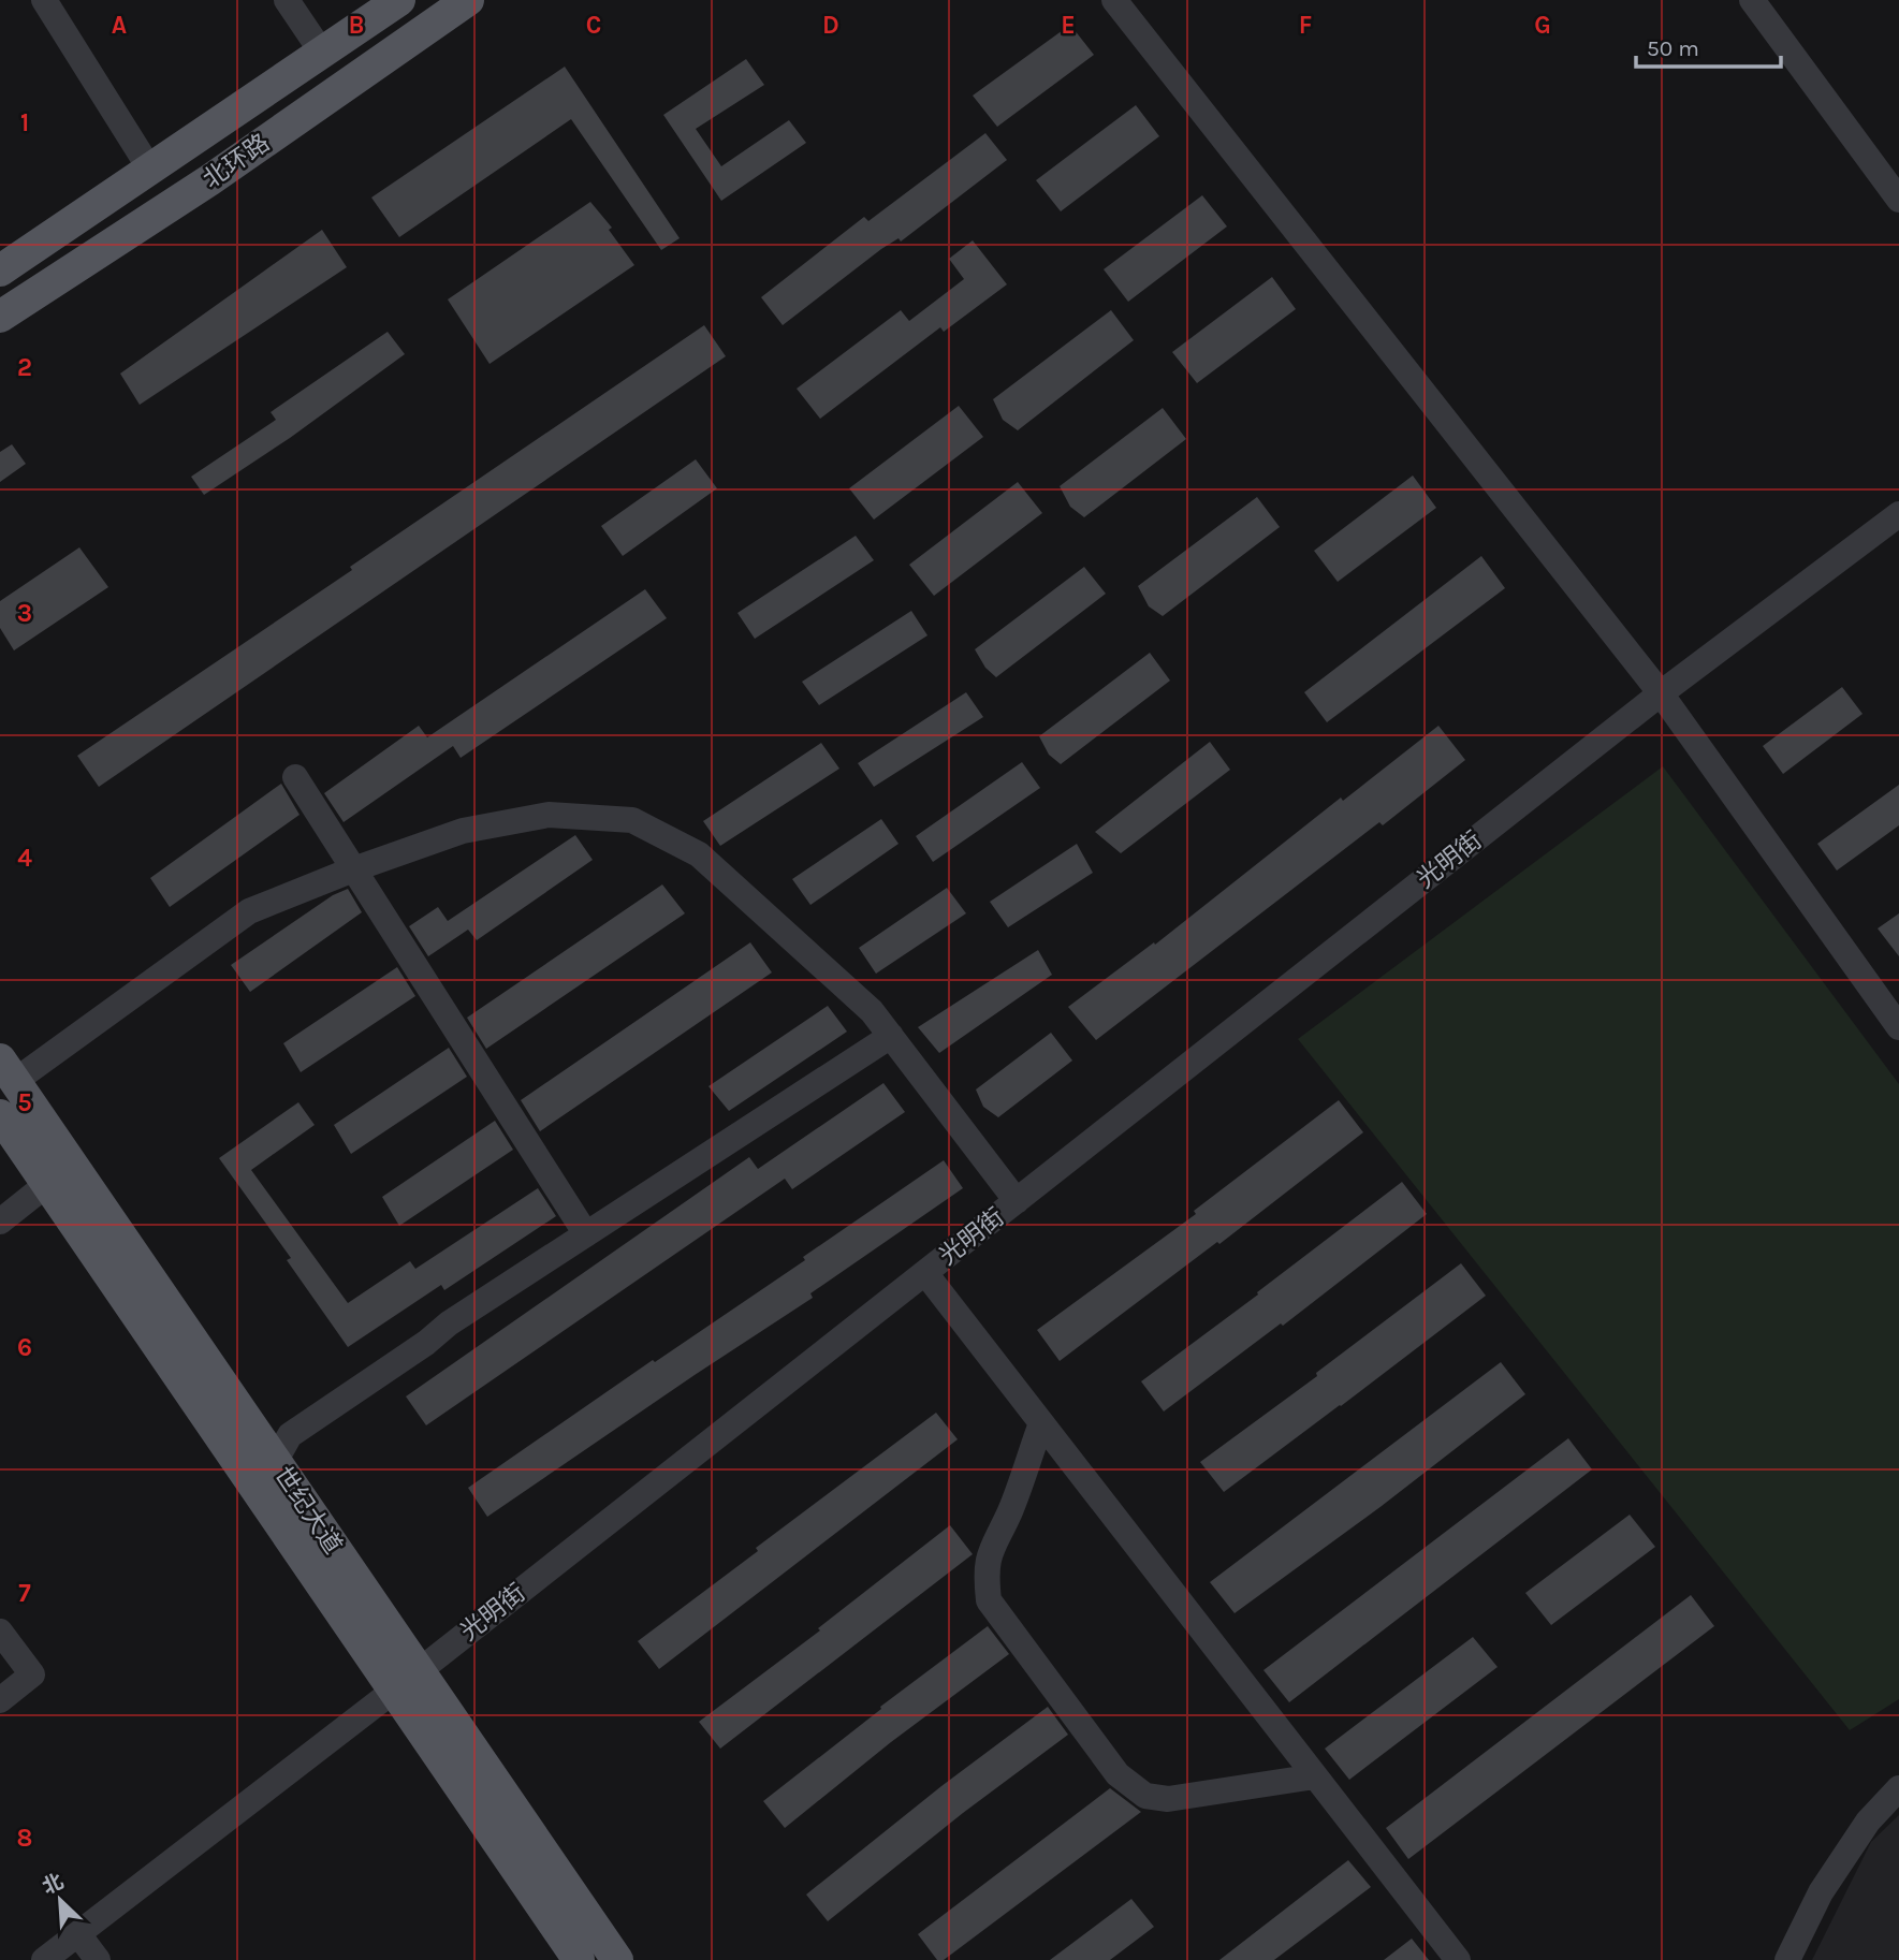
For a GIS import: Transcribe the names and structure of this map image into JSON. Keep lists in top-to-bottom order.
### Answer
{
  "streets": {
    "main road": ["北环路", "世纪大道"],
    "street": ["光明街"]
  },
  "crossings": [
    ["光明街", "世纪大道"]
  ],
  "scale_bar": "50 m",
  "north": "top left",
  "grid": {
    "columns": [
      "A",
      "B",
      "C",
      "D",
      "E",
      "F",
      "G"
    ],
    "rows": [
      "1",
      "2",
      "3",
      "4",
      "5",
      "6",
      "7",
      "8"
    ]
  }
}
